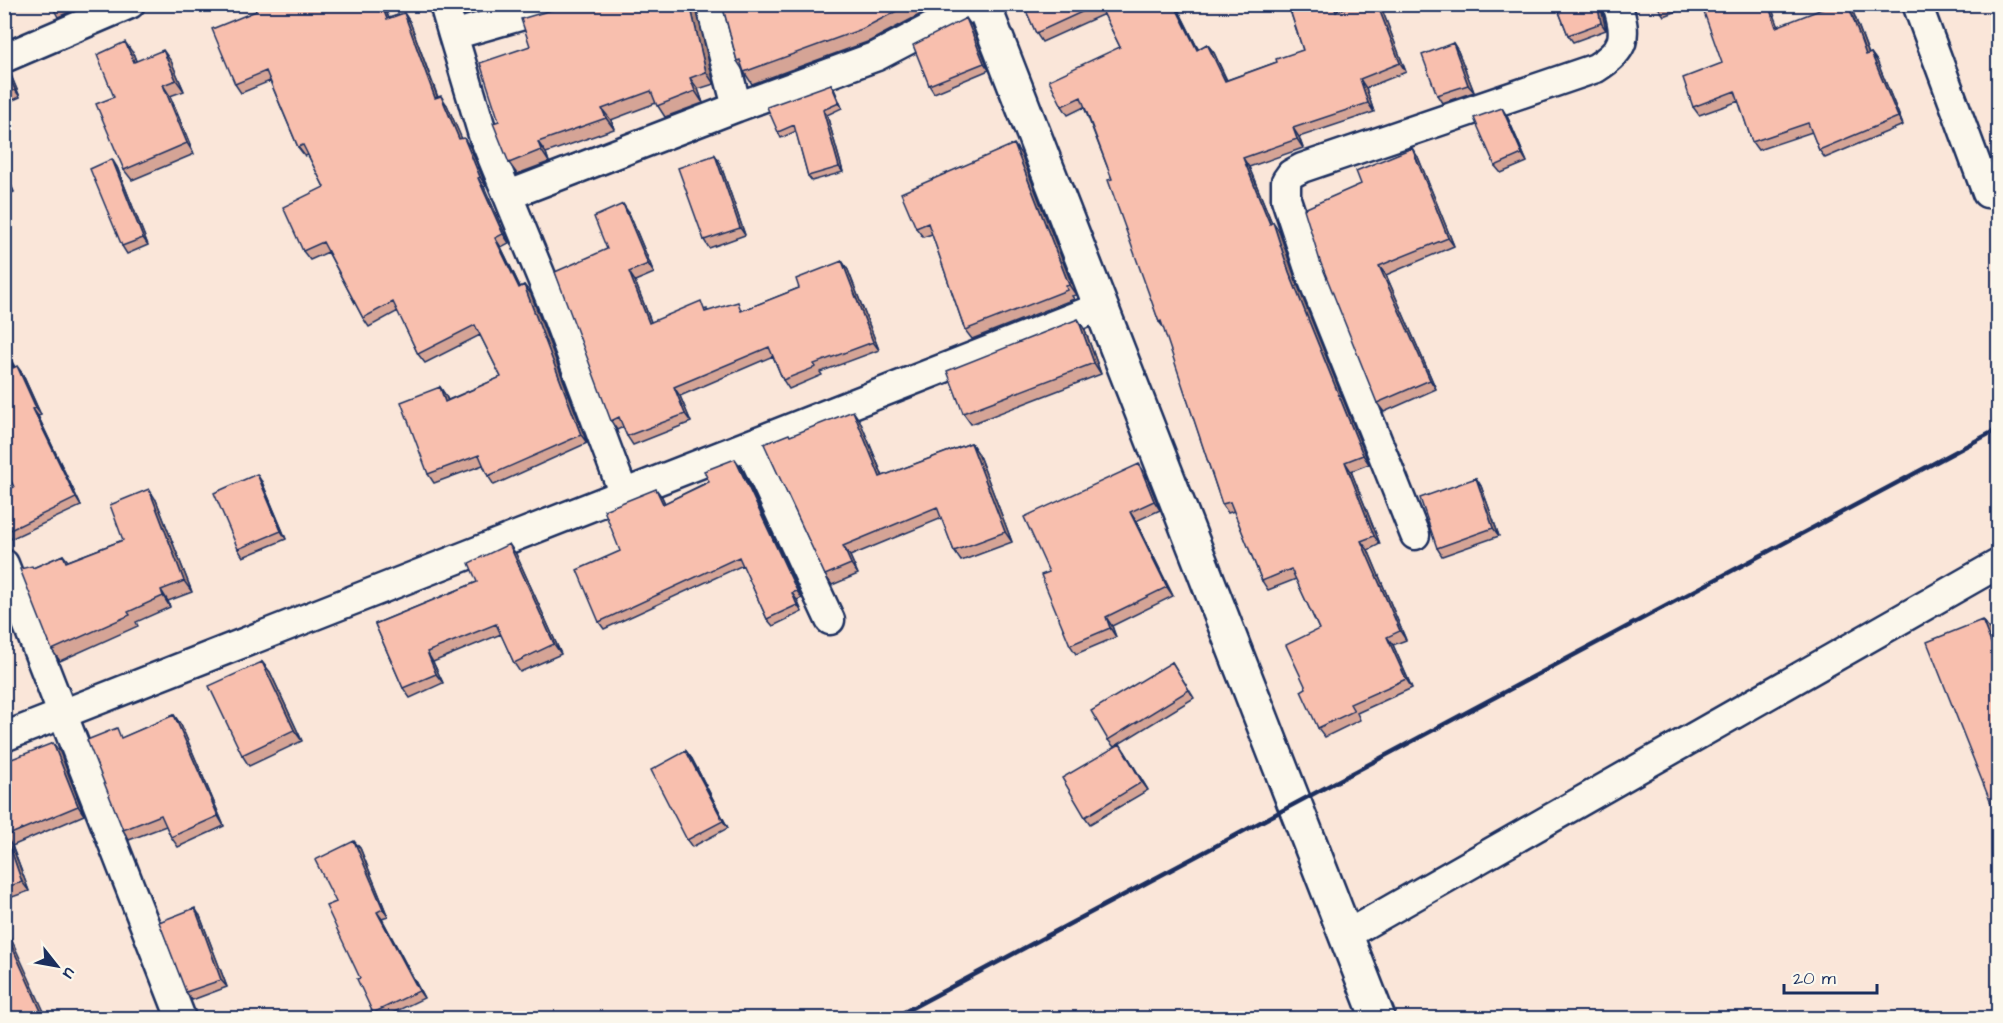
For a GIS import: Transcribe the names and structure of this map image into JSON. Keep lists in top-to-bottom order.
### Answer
{
  "scale_bar": "20 m",
  "north": "bottom right"
}
